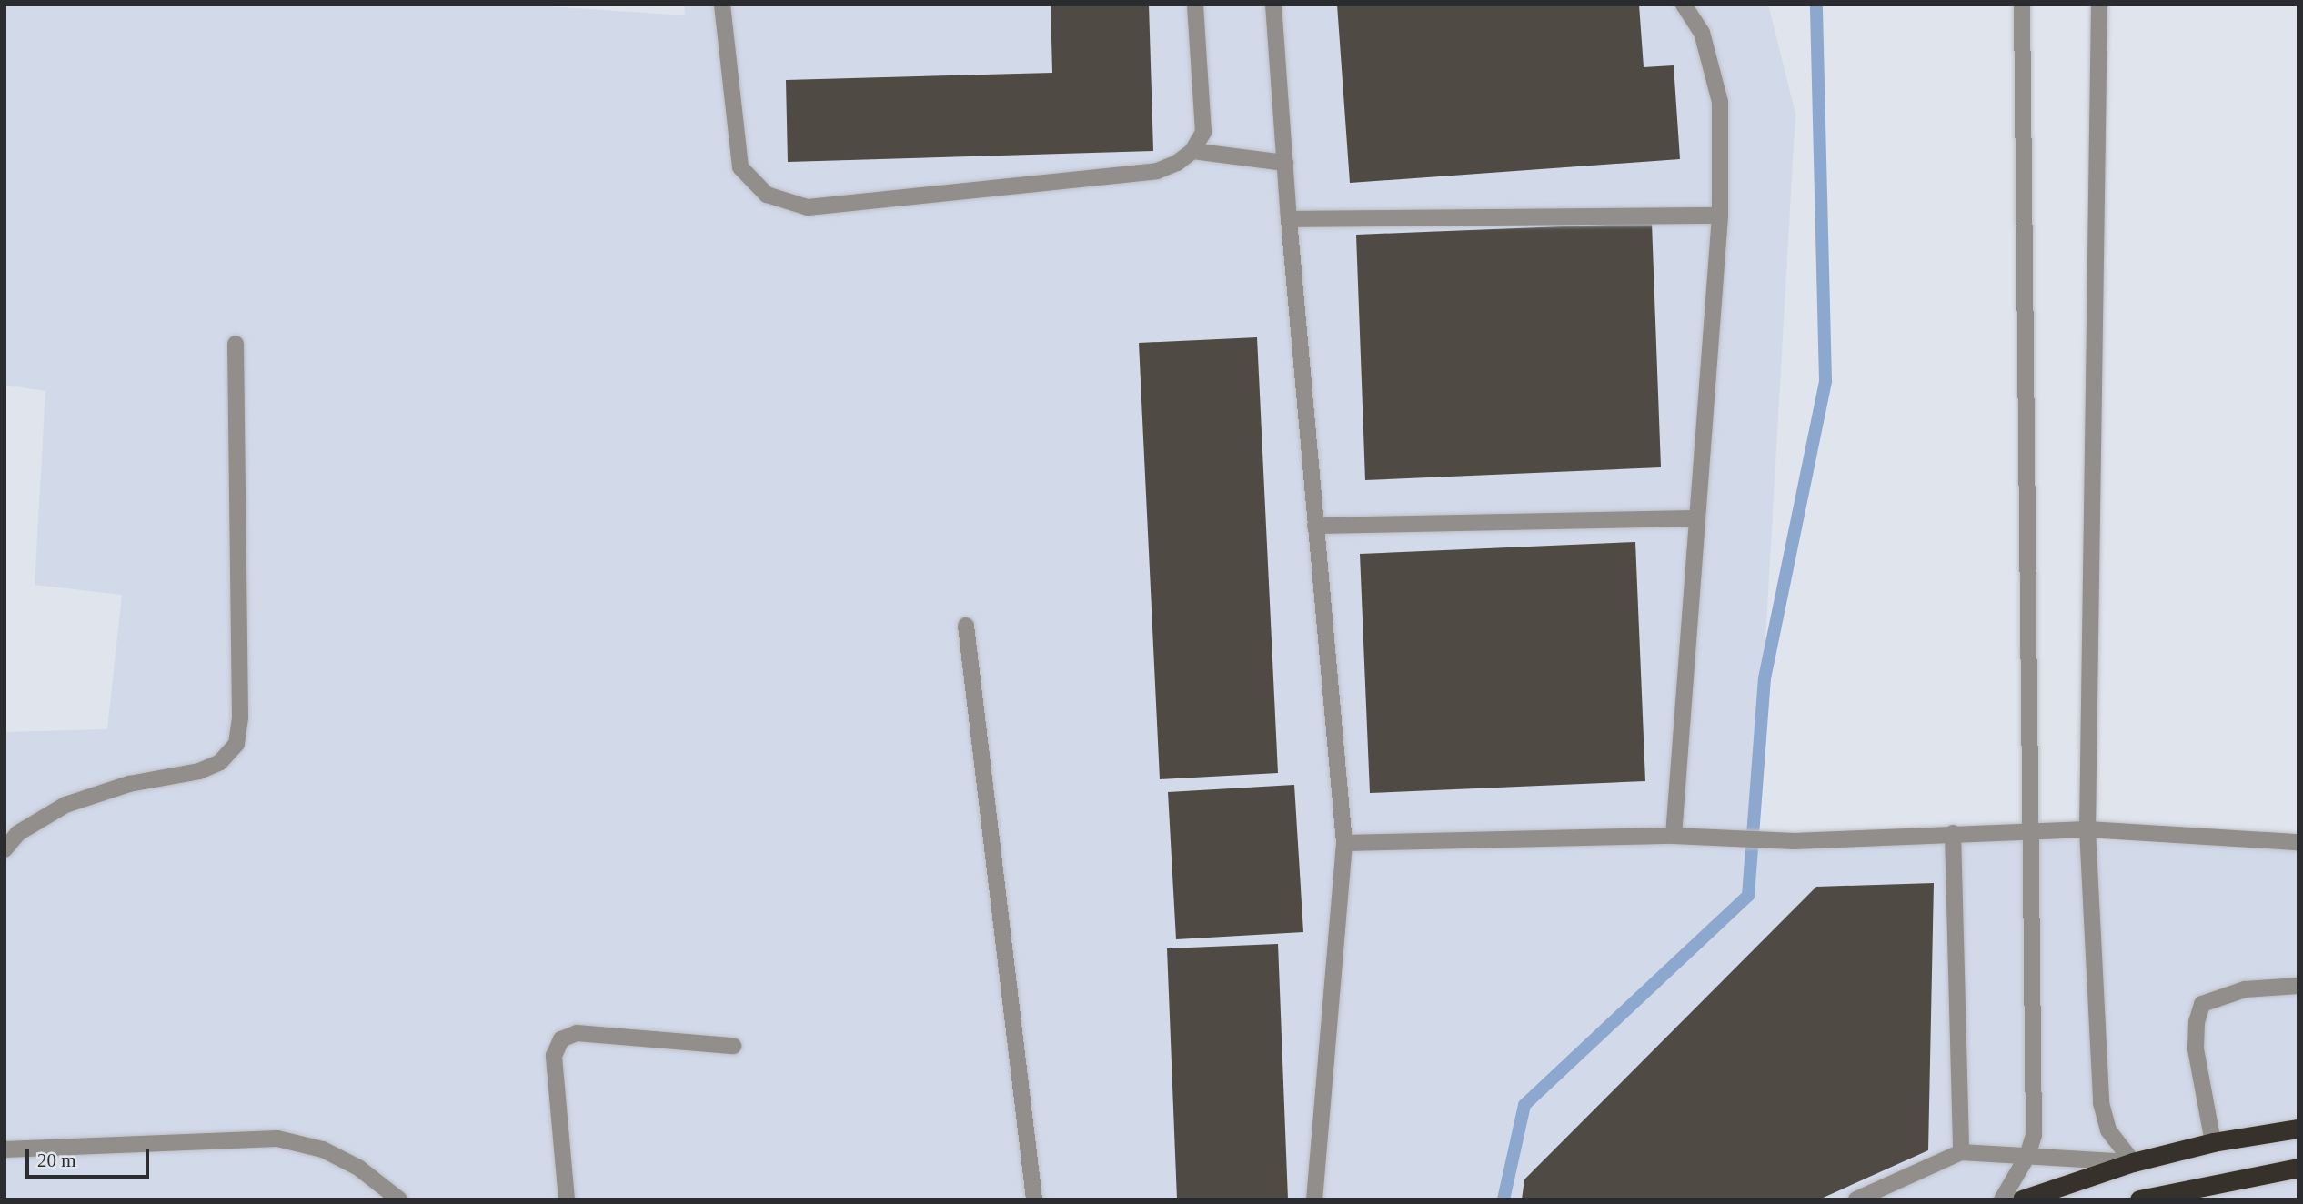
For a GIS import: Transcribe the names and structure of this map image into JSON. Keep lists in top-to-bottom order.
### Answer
{
  "scale_bar": "20 m"
}
